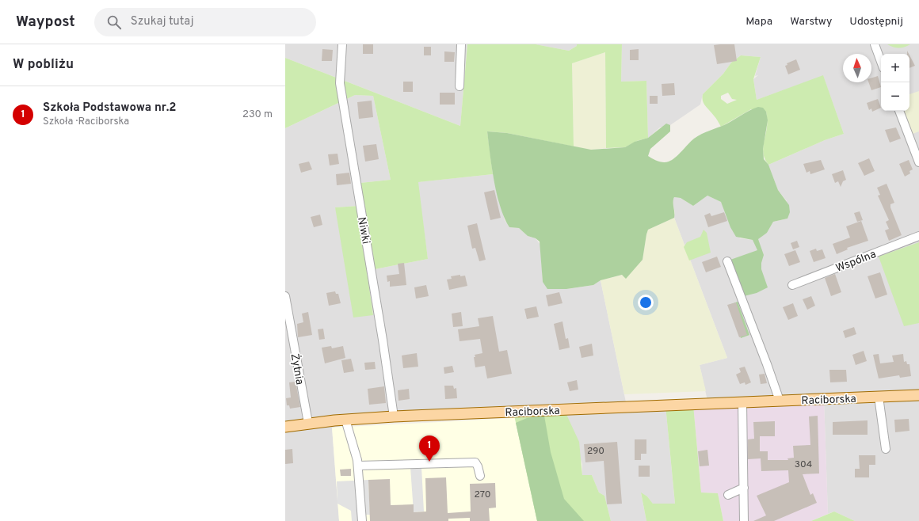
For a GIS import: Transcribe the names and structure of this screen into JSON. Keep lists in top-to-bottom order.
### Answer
{
  "streets": {
    "main road": ["Raciborska"],
    "street": ["Niwki", "Wspólna", "Żytnia"]
  },
  "crossings": [
    ["Niwki", "Raciborska"],
    ["Żytnia", "Raciborska"]
  ],
  "house_numbers": ["290", "304", "270"],
  "north": "top",
  "page": {
    "header": "Waypost",
    "search": "Szukaj tutaj",
    "nav": ["Mapa", "Warstwy", "Udostępnij"],
    "heading": "W pobliżu",
    "map_buttons": ["+", "−"],
    "list": [
      {
        "mark": "1",
        "name": "Szkoła Podstawowa nr.2",
        "note": "Szkoła · Raciborska",
        "value": "230 m"
      }
    ],
    "pins": "1"
  }
}
